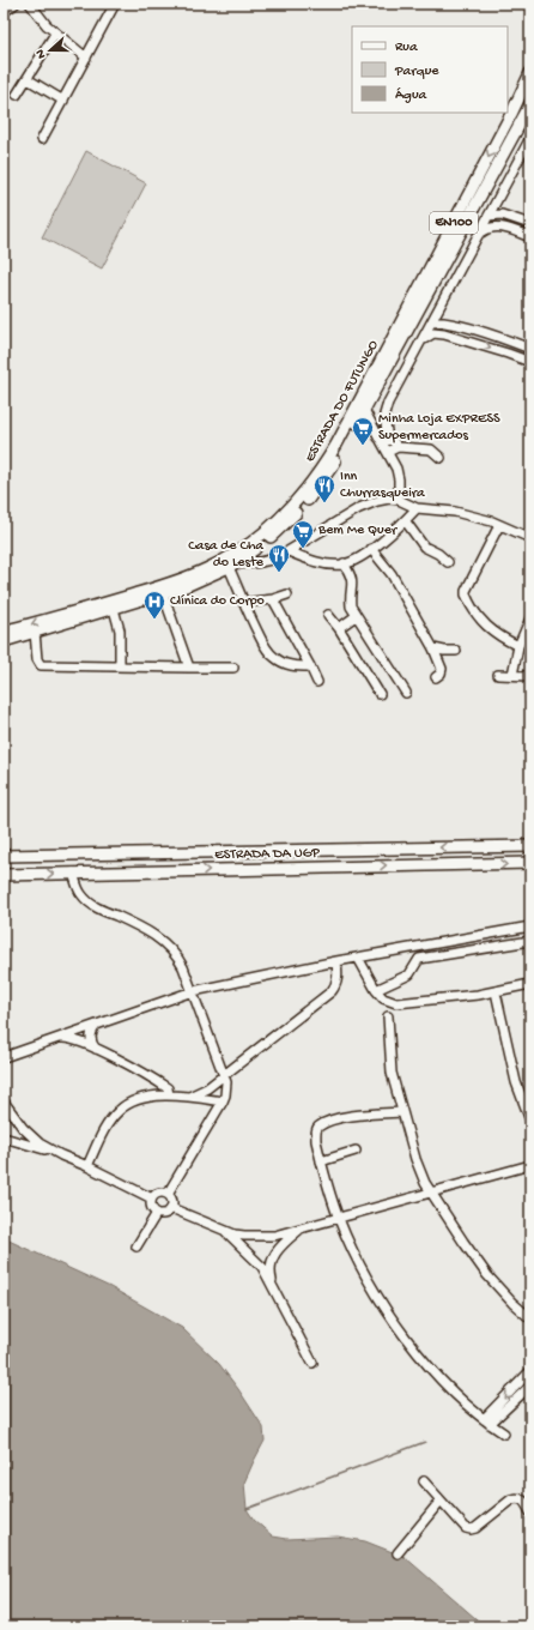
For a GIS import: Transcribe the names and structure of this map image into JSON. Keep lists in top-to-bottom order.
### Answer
{
  "streets": {
    "main road": ["EN100", "ESTRADA DO FUTUNGO", "ESTRADA DA UGP"]
  },
  "places": {
    "supermarket": ["Minha Loja EXPRESS Supermercados", "Bem Me Quer"],
    "restaurant": ["Inn Churrasqueira", "Casa de Cha do Leste"],
    "hospital": ["Clínica do Corpo"]
  },
  "legend": ["Rua", "Parque", "Água"],
  "north": "left"
}
